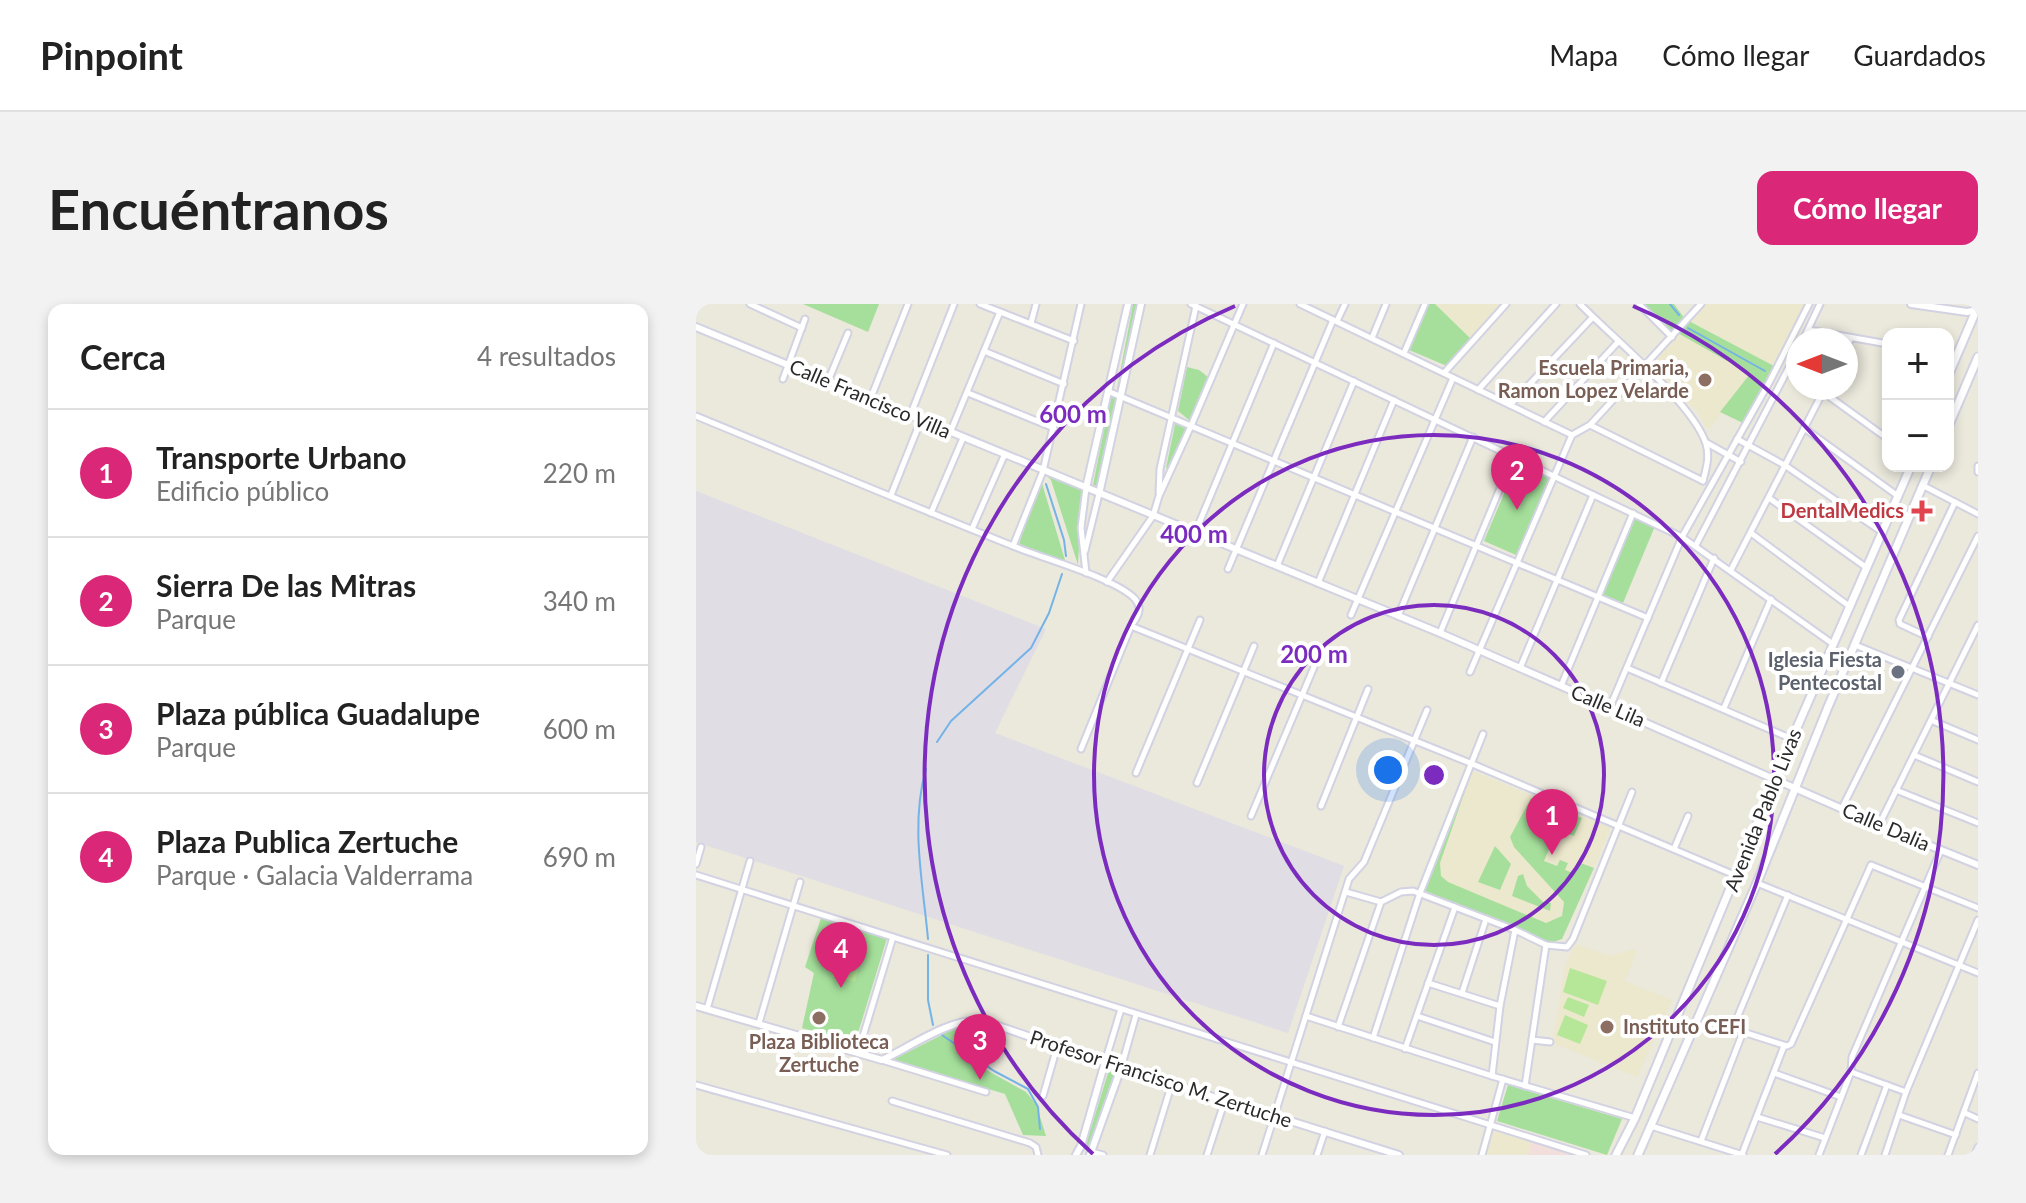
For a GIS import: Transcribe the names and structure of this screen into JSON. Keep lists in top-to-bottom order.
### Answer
{
  "streets": {
    "main road": ["Avenida Pablo Livas"],
    "street": [
      "Calle Francisco Villa",
      "Calle Lila",
      "Calle Dalia",
      "Profesor Francisco M. Zertuche"
    ]
  },
  "crossings": [
    ["Calle Francisco Villa", "Calle Lila"],
    ["Calle Lila", "Avenida Pablo Livas"],
    ["Calle Lila", "Calle Dalia"],
    ["Avenida Pablo Livas", "Calle Dalia"]
  ],
  "places": {
    "other": [
      "Escuela Primaria, Ramon Lopez Velarde",
      "Iglesia Fiesta Pentecostal",
      "Plaza Biblioteca Zertuche",
      "Instituto CEFI"
    ],
    "health": ["DentalMedics"]
  },
  "north": "left",
  "page": {
    "header": "Pinpoint",
    "nav": ["Mapa", "Cómo llegar", "Guardados"],
    "buttons": "Cómo llegar",
    "title": "Encuéntranos",
    "heading": ["Cerca", "4 resultados"],
    "map_buttons": ["+", "−"],
    "list": [
      {
        "mark": "1",
        "name": "Transporte Urbano",
        "note": "Edificio público",
        "value": "220 m"
      },
      {
        "mark": "2",
        "name": "Sierra De las Mitras",
        "note": "Parque",
        "value": "340 m"
      },
      {
        "mark": "3",
        "name": "Plaza pública Guadalupe",
        "note": "Parque",
        "value": "600 m"
      },
      {
        "mark": "4",
        "name": "Plaza Publica Zertuche",
        "note": "Parque · Galacia Valderrama",
        "value": "690 m"
      }
    ],
    "pins": [
      "2",
      "1",
      "4",
      "3"
    ]
  },
  "rings": ["600 m", "400 m", "200 m"]
}
